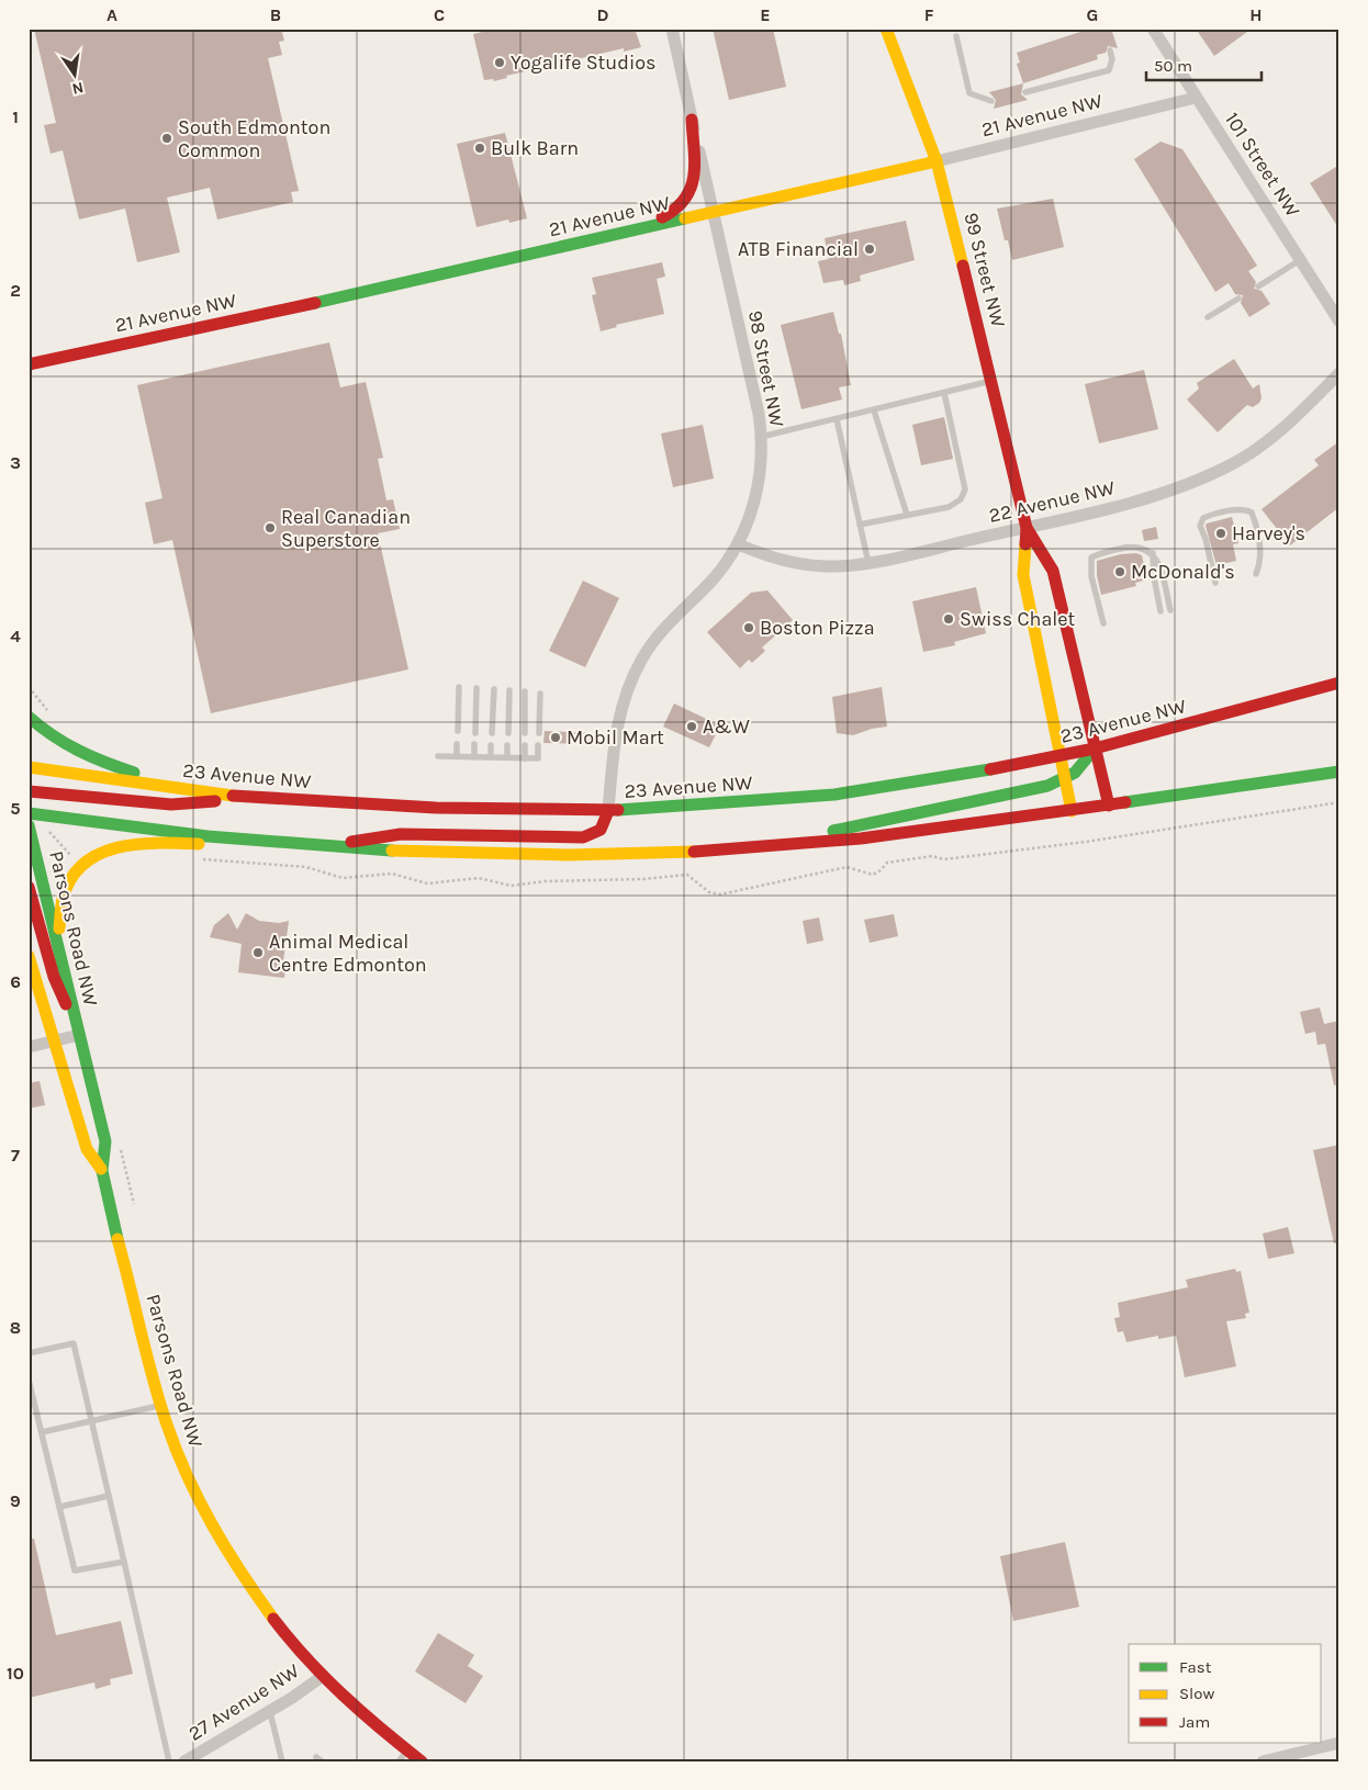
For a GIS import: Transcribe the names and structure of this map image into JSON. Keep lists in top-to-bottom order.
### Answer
{
  "streets": {
    "main road": [
      "21 Avenue NW",
      "99 Street NW",
      "23 Avenue NW",
      "Parsons Road NW"
    ],
    "street": [
      "101 Street NW",
      "98 Street NW",
      "22 Avenue NW",
      "27 Avenue NW"
    ]
  },
  "crossings": [
    ["21 Avenue NW", "101 Street NW"],
    ["21 Avenue NW", "99 Street NW"],
    ["21 Avenue NW", "98 Street NW"],
    ["99 Street NW", "22 Avenue NW"],
    ["99 Street NW", "23 Avenue NW"],
    ["98 Street NW", "22 Avenue NW"],
    ["98 Street NW", "23 Avenue NW"],
    ["Parsons Road NW", "27 Avenue NW"]
  ],
  "places": [
    "Yogalife Studios",
    "South Edmonton Common",
    "Bulk Barn",
    "ATB Financial",
    "Real Canadian Superstore",
    "Harvey's",
    "McDonald's",
    "Swiss Chalet",
    "Boston Pizza",
    "A&W",
    "Mobil Mart",
    "Animal Medical Centre Edmonton"
  ],
  "legend": ["Fast", "Slow", "Jam"],
  "scale_bar": "50 m",
  "north": "bottom",
  "grid": {
    "columns": [
      "A",
      "B",
      "C",
      "D",
      "E",
      "F",
      "G",
      "H"
    ],
    "rows": [
      "1",
      "2",
      "3",
      "4",
      "5",
      "6",
      "7",
      "8",
      "9",
      "10"
    ]
  }
}
